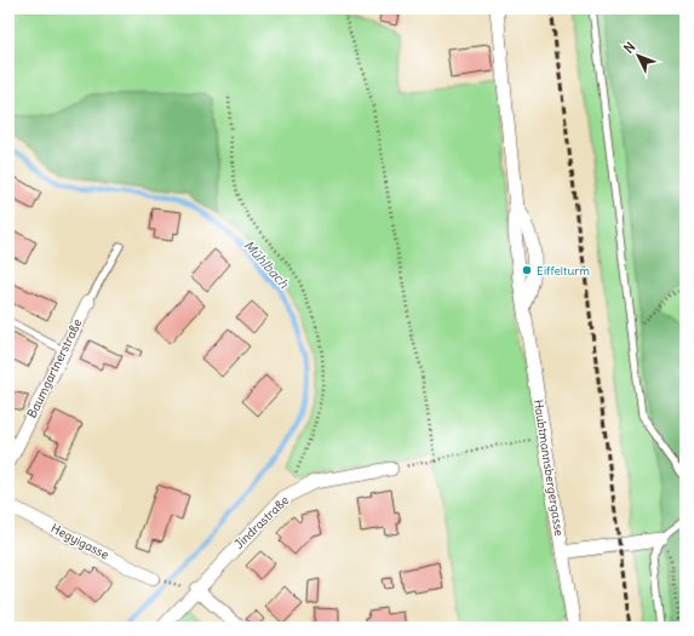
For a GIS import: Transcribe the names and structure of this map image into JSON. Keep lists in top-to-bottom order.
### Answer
{
  "streets": {
    "street": [
      "Baumgartnerstraße",
      "Haubtmannsbergergasse",
      "Jindrastraße",
      "Hegyigasse"
    ]
  },
  "water": ["Mühlbach"],
  "places": ["Eiffelturm"],
  "north": "top left"
}
